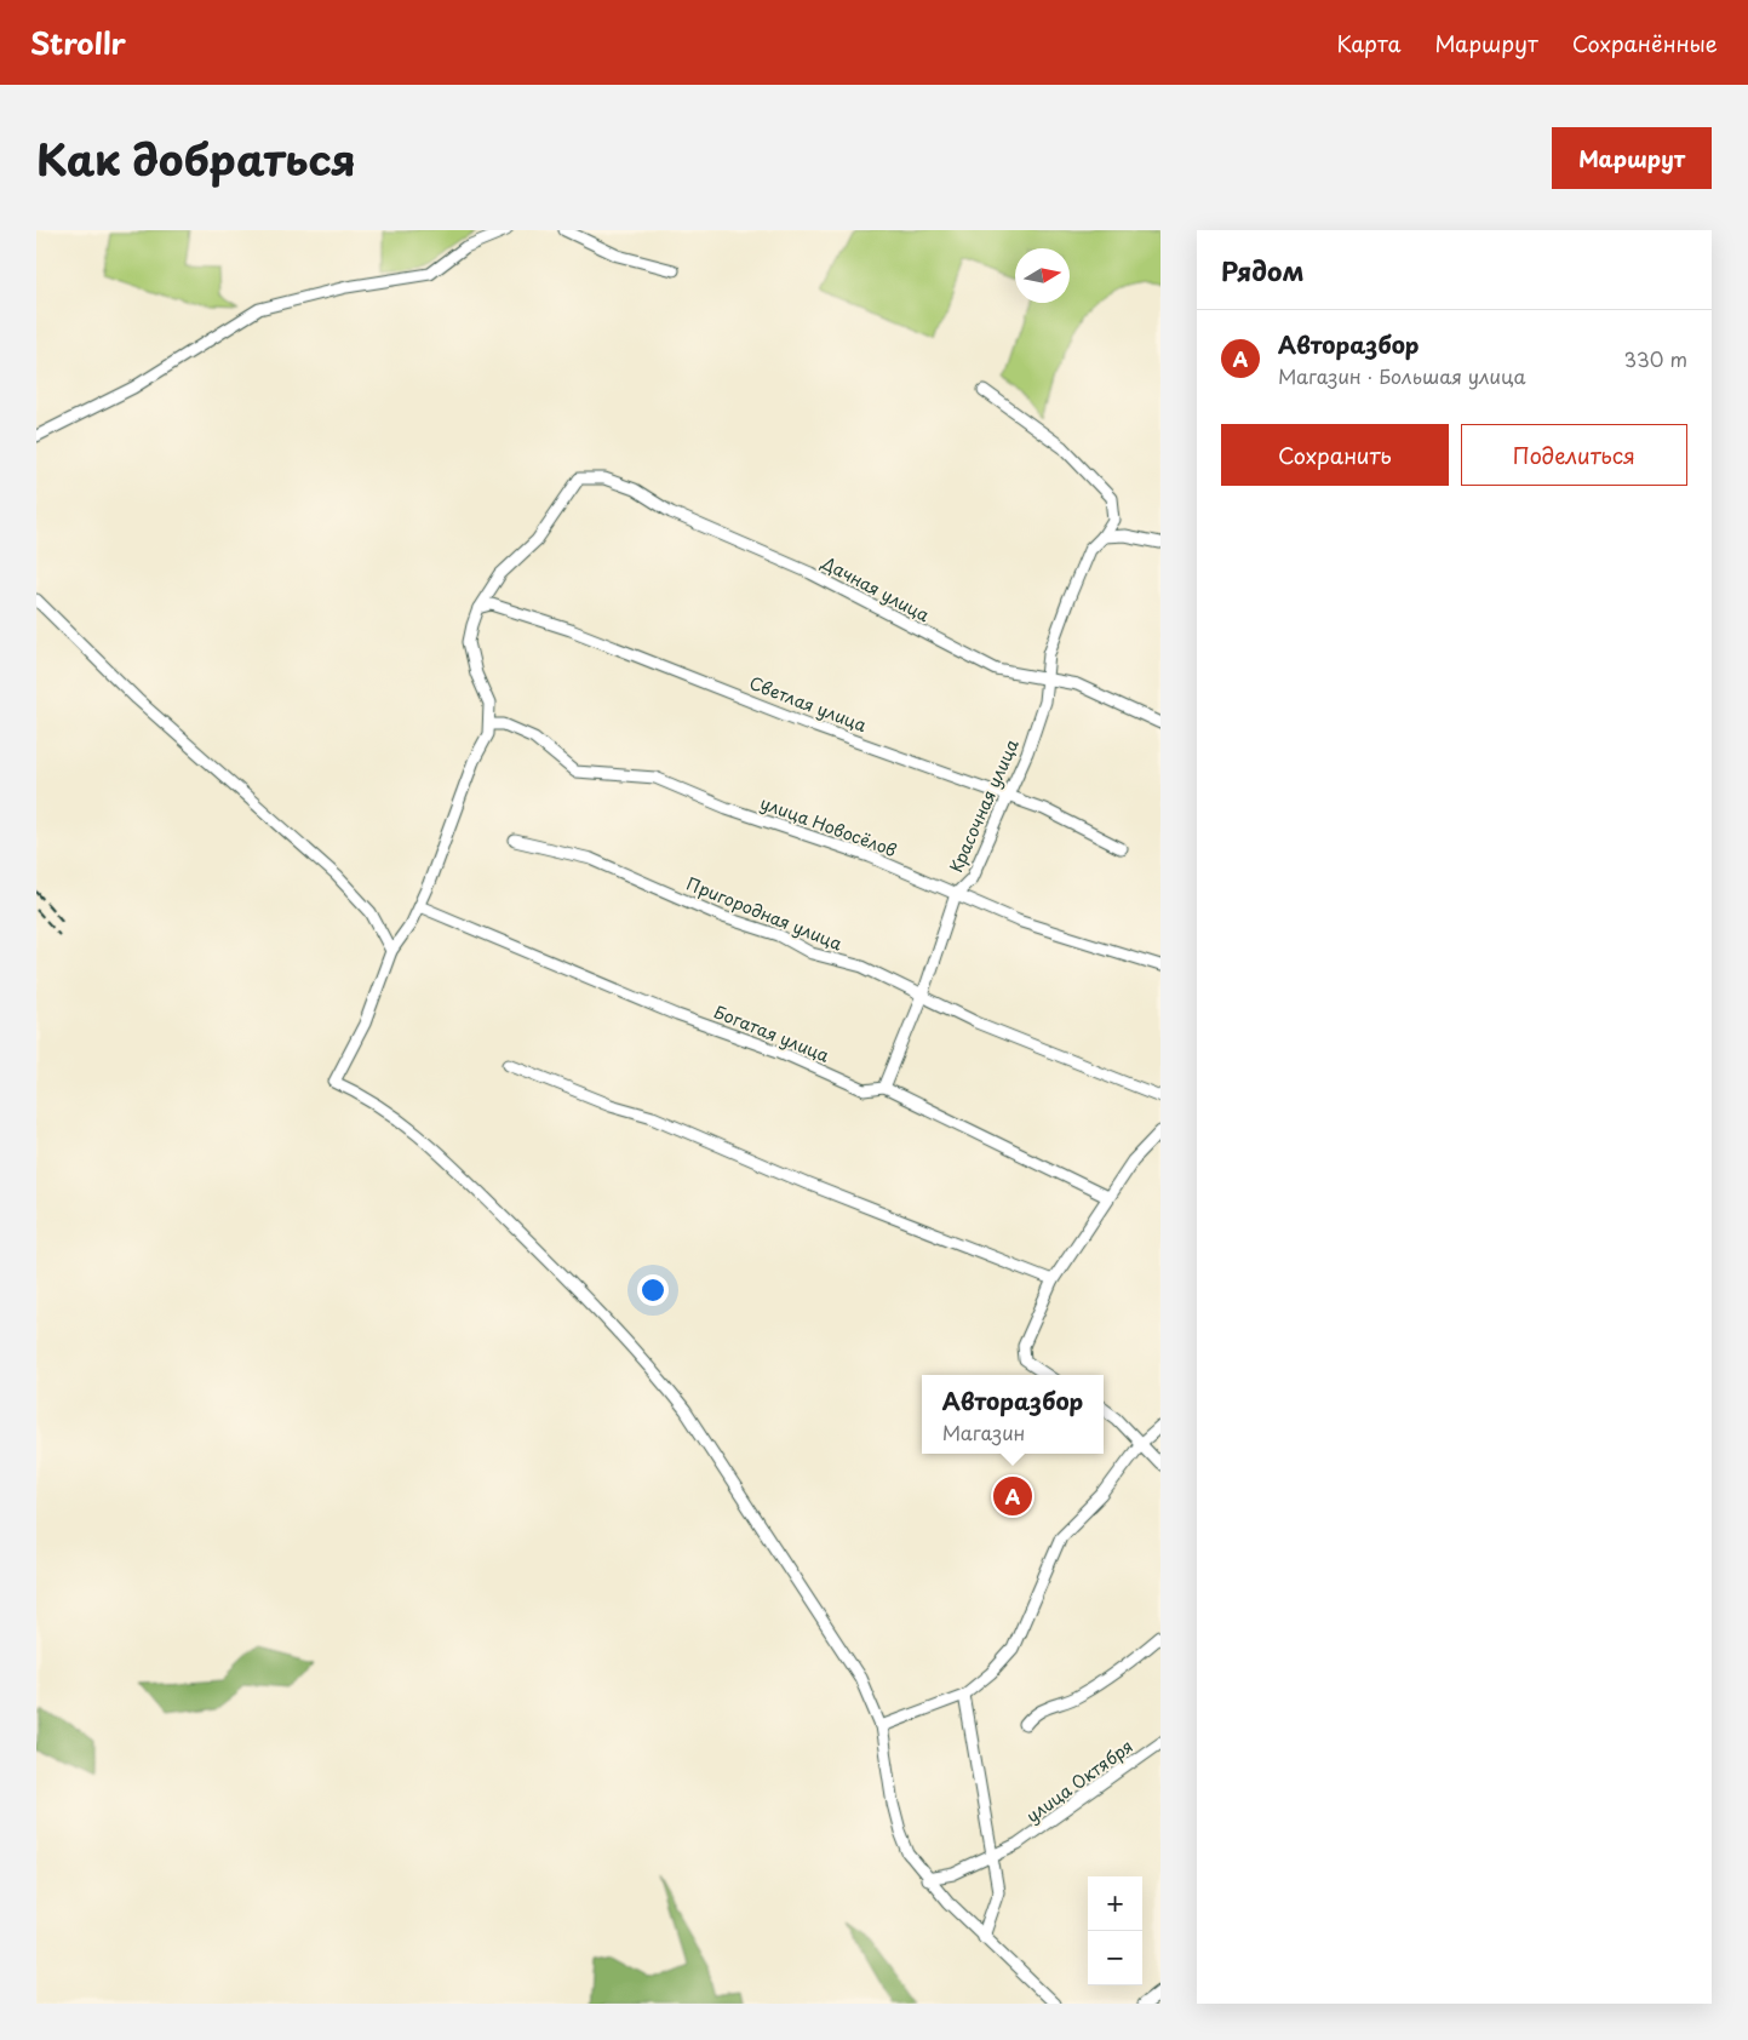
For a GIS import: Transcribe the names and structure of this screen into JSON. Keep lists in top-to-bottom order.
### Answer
{
  "streets": {
    "street": [
      "Дачная улица",
      "Светлая улица",
      "Красочная улица",
      "улица Новосёлов",
      "Пригородная улица",
      "Богатая улица",
      "улица Октября"
    ]
  },
  "crossings": [
    ["Дачная улица", "Светлая улица"],
    ["Дачная улица", "Красочная улица"],
    ["Светлая улица", "Красочная улица"],
    ["Красочная улица", "улица Новосёлов"],
    ["Красочная улица", "Пригородная улица"],
    ["Красочная улица", "Богатая улица"]
  ],
  "north": "right",
  "page": {
    "header": "Strollr",
    "nav": ["Карта", "Маршрут", "Сохранённые"],
    "title": "Как добраться",
    "buttons": [
      "Маршрут",
      ["Сохранить", "Поделиться"]
    ],
    "heading": "Рядом",
    "list": [
      {
        "mark": "A",
        "name": "Авторазбор",
        "note": "Магазин · Большая улица",
        "value": "330 m"
      }
    ],
    "popup": ["Авторазбор", "Магазин"],
    "pins": "A",
    "map_buttons": ["+", "−"]
  }
}
